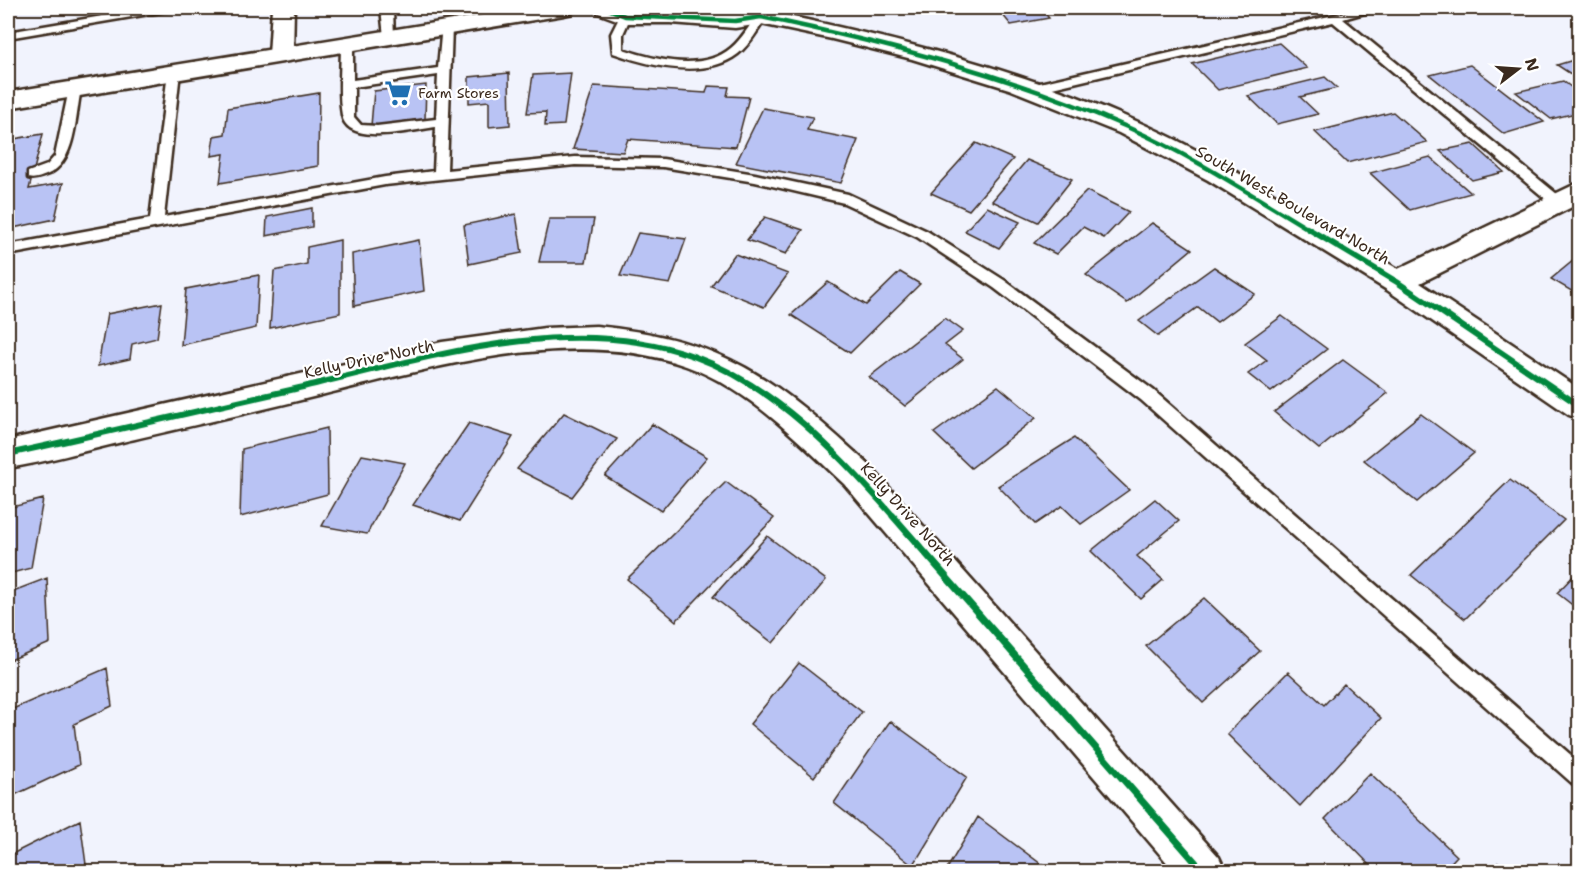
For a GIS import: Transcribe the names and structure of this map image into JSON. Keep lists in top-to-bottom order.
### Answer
{
  "streets": {
    "street": ["South West Boulevard North", "Kelly Drive North"]
  },
  "places": {
    "supermarket": ["Farm Stores"]
  },
  "north": "right"
}
